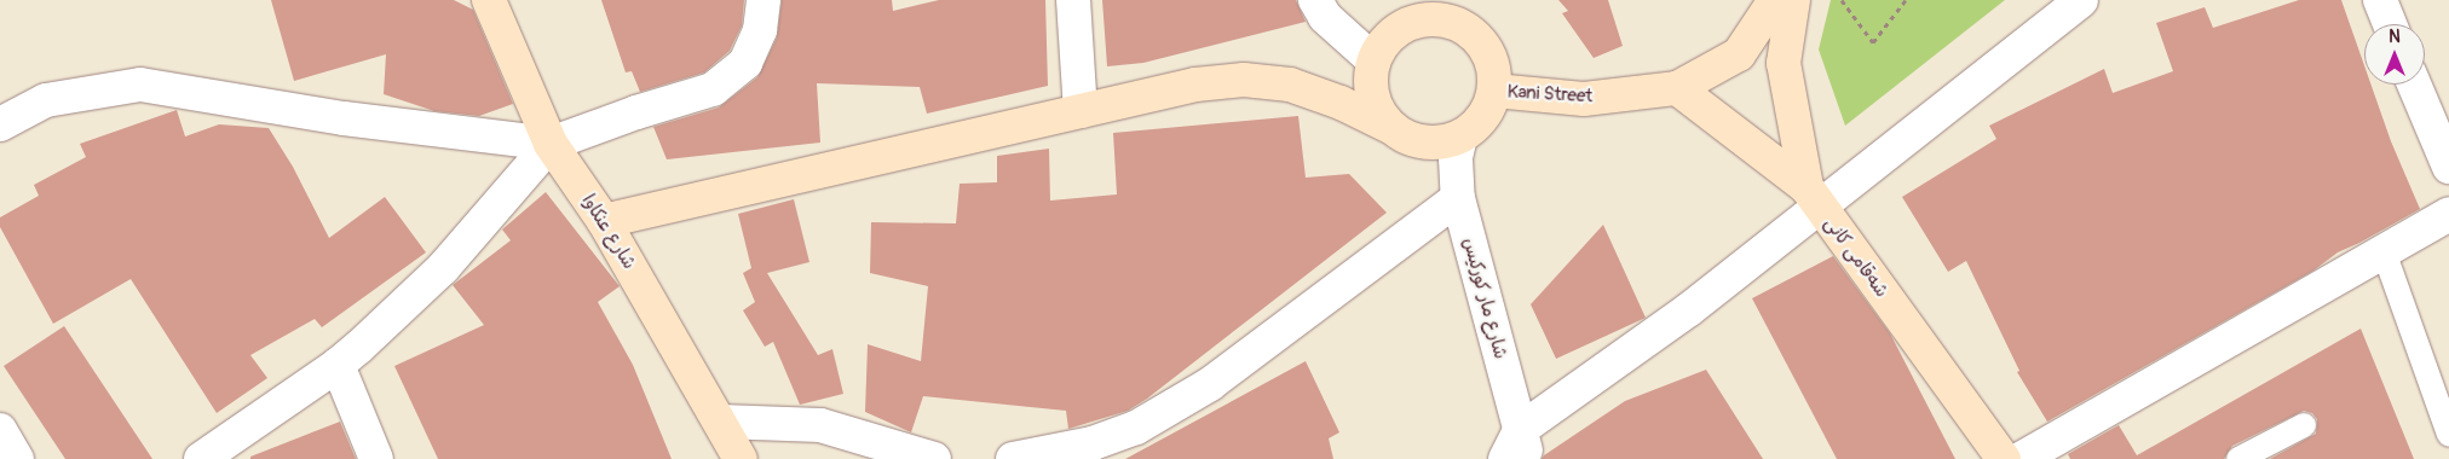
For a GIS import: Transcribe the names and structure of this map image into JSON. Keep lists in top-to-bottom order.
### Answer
{
  "streets": {
    "street": [
      "Kani Street",
      "شارع عنكاوا",
      "شەقامی کانی",
      "شارع مار كوركيس"
    ]
  },
  "crossings": [
    ["Kani Street", "شەقامی کانی"],
    ["Kani Street", "شارع مار كوركيس"]
  ],
  "north": "top"
}
